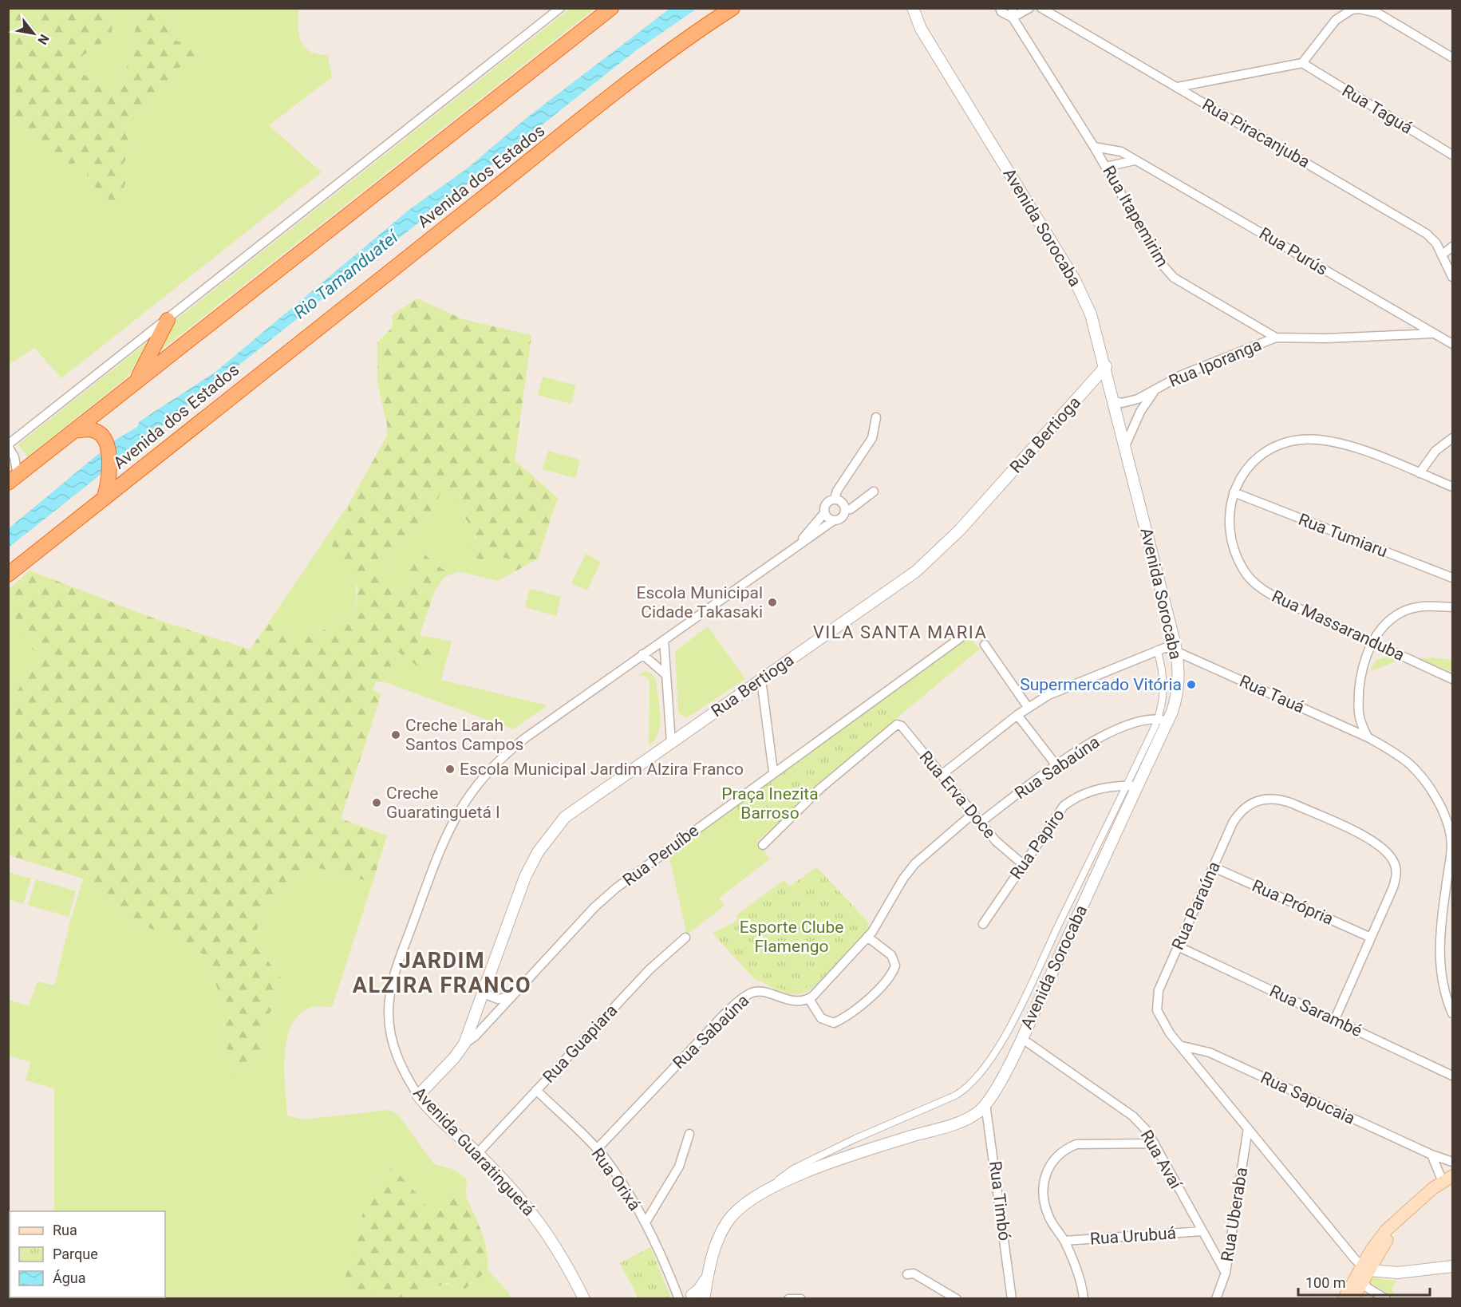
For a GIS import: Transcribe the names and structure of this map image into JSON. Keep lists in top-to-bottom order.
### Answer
{
  "streets": {
    "highway": ["Avenida dos Estados"],
    "street": [
      "Rua Taguá",
      "Rua Piracanjuba",
      "Rua Itapemirim",
      "Avenida Sorocaba",
      "Rua Purús",
      "Rua Iporanga",
      "Rua Bertioga",
      "Rua Tumiaru",
      "Rua Massaranduba",
      "Rua Tauá",
      "Rua Sabaúna",
      "Rua Erva Doce",
      "Rua Papiro",
      "Rua Peruíbe",
      "Rua Própria",
      "Rua Paraúna",
      "Rua Sarambé",
      "Rua Guapiara",
      "Rua Sapucaia",
      "Avenida Guaratinguetá",
      "Rua Avaí",
      "Rua Orixá",
      "Rua Timbó",
      "Rua Uberaba",
      "Rua Urubuá"
    ]
  },
  "crossings": [
    ["Rua Itapemirim", "Rua Purús"],
    ["Rua Itapemirim", "Rua Iporanga"],
    ["Avenida Sorocaba", "Rua Iporanga"],
    ["Avenida Sorocaba", "Rua Bertioga"],
    ["Avenida Sorocaba", "Rua Tauá"],
    ["Avenida Sorocaba", "Rua Sabaúna"],
    ["Avenida Sorocaba", "Rua Papiro"],
    ["Avenida Sorocaba", "Rua Avaí"],
    ["Avenida Sorocaba", "Rua Orixá"],
    ["Avenida Sorocaba", "Rua Timbó"],
    ["Rua Bertioga", "Rua Peruíbe"],
    ["Rua Tumiaru", "Rua Massaranduba"],
    ["Rua Sabaúna", "Rua Erva Doce"],
    ["Rua Sabaúna", "Rua Orixá"],
    ["Rua Erva Doce", "Rua Papiro"],
    ["Rua Peruíbe", "Avenida Guaratinguetá"],
    ["Rua Própria", "Rua Paraúna"],
    ["Rua Paraúna", "Rua Sarambé"],
    ["Rua Paraúna", "Rua Sapucaia"],
    ["Rua Paraúna", "Rua Uberaba"],
    ["Rua Guapiara", "Avenida Guaratinguetá"],
    ["Rua Guapiara", "Rua Orixá"],
    ["Rua Avaí", "Rua Uberaba"],
    ["Rua Avaí", "Rua Urubuá"]
  ],
  "districts": ["VILA SANTA MARIA", "JARDIM ALZIRA FRANCO"],
  "water": ["Rio Tamanduateí"],
  "parks": ["Praça Inezita Barroso", "Esporte Clube Flamengo"],
  "places": [
    "Escola Municipal Cidade Takasaki",
    "Supermercado Vitória",
    "Creche Larah Santos Campos",
    "Escola Municipal Jardim Alzira Franco",
    "Creche Guaratinguetá I"
  ],
  "legend": ["Rua", "Parque", "Água"],
  "scale_bar": "100 m",
  "north": "bottom right"
}
